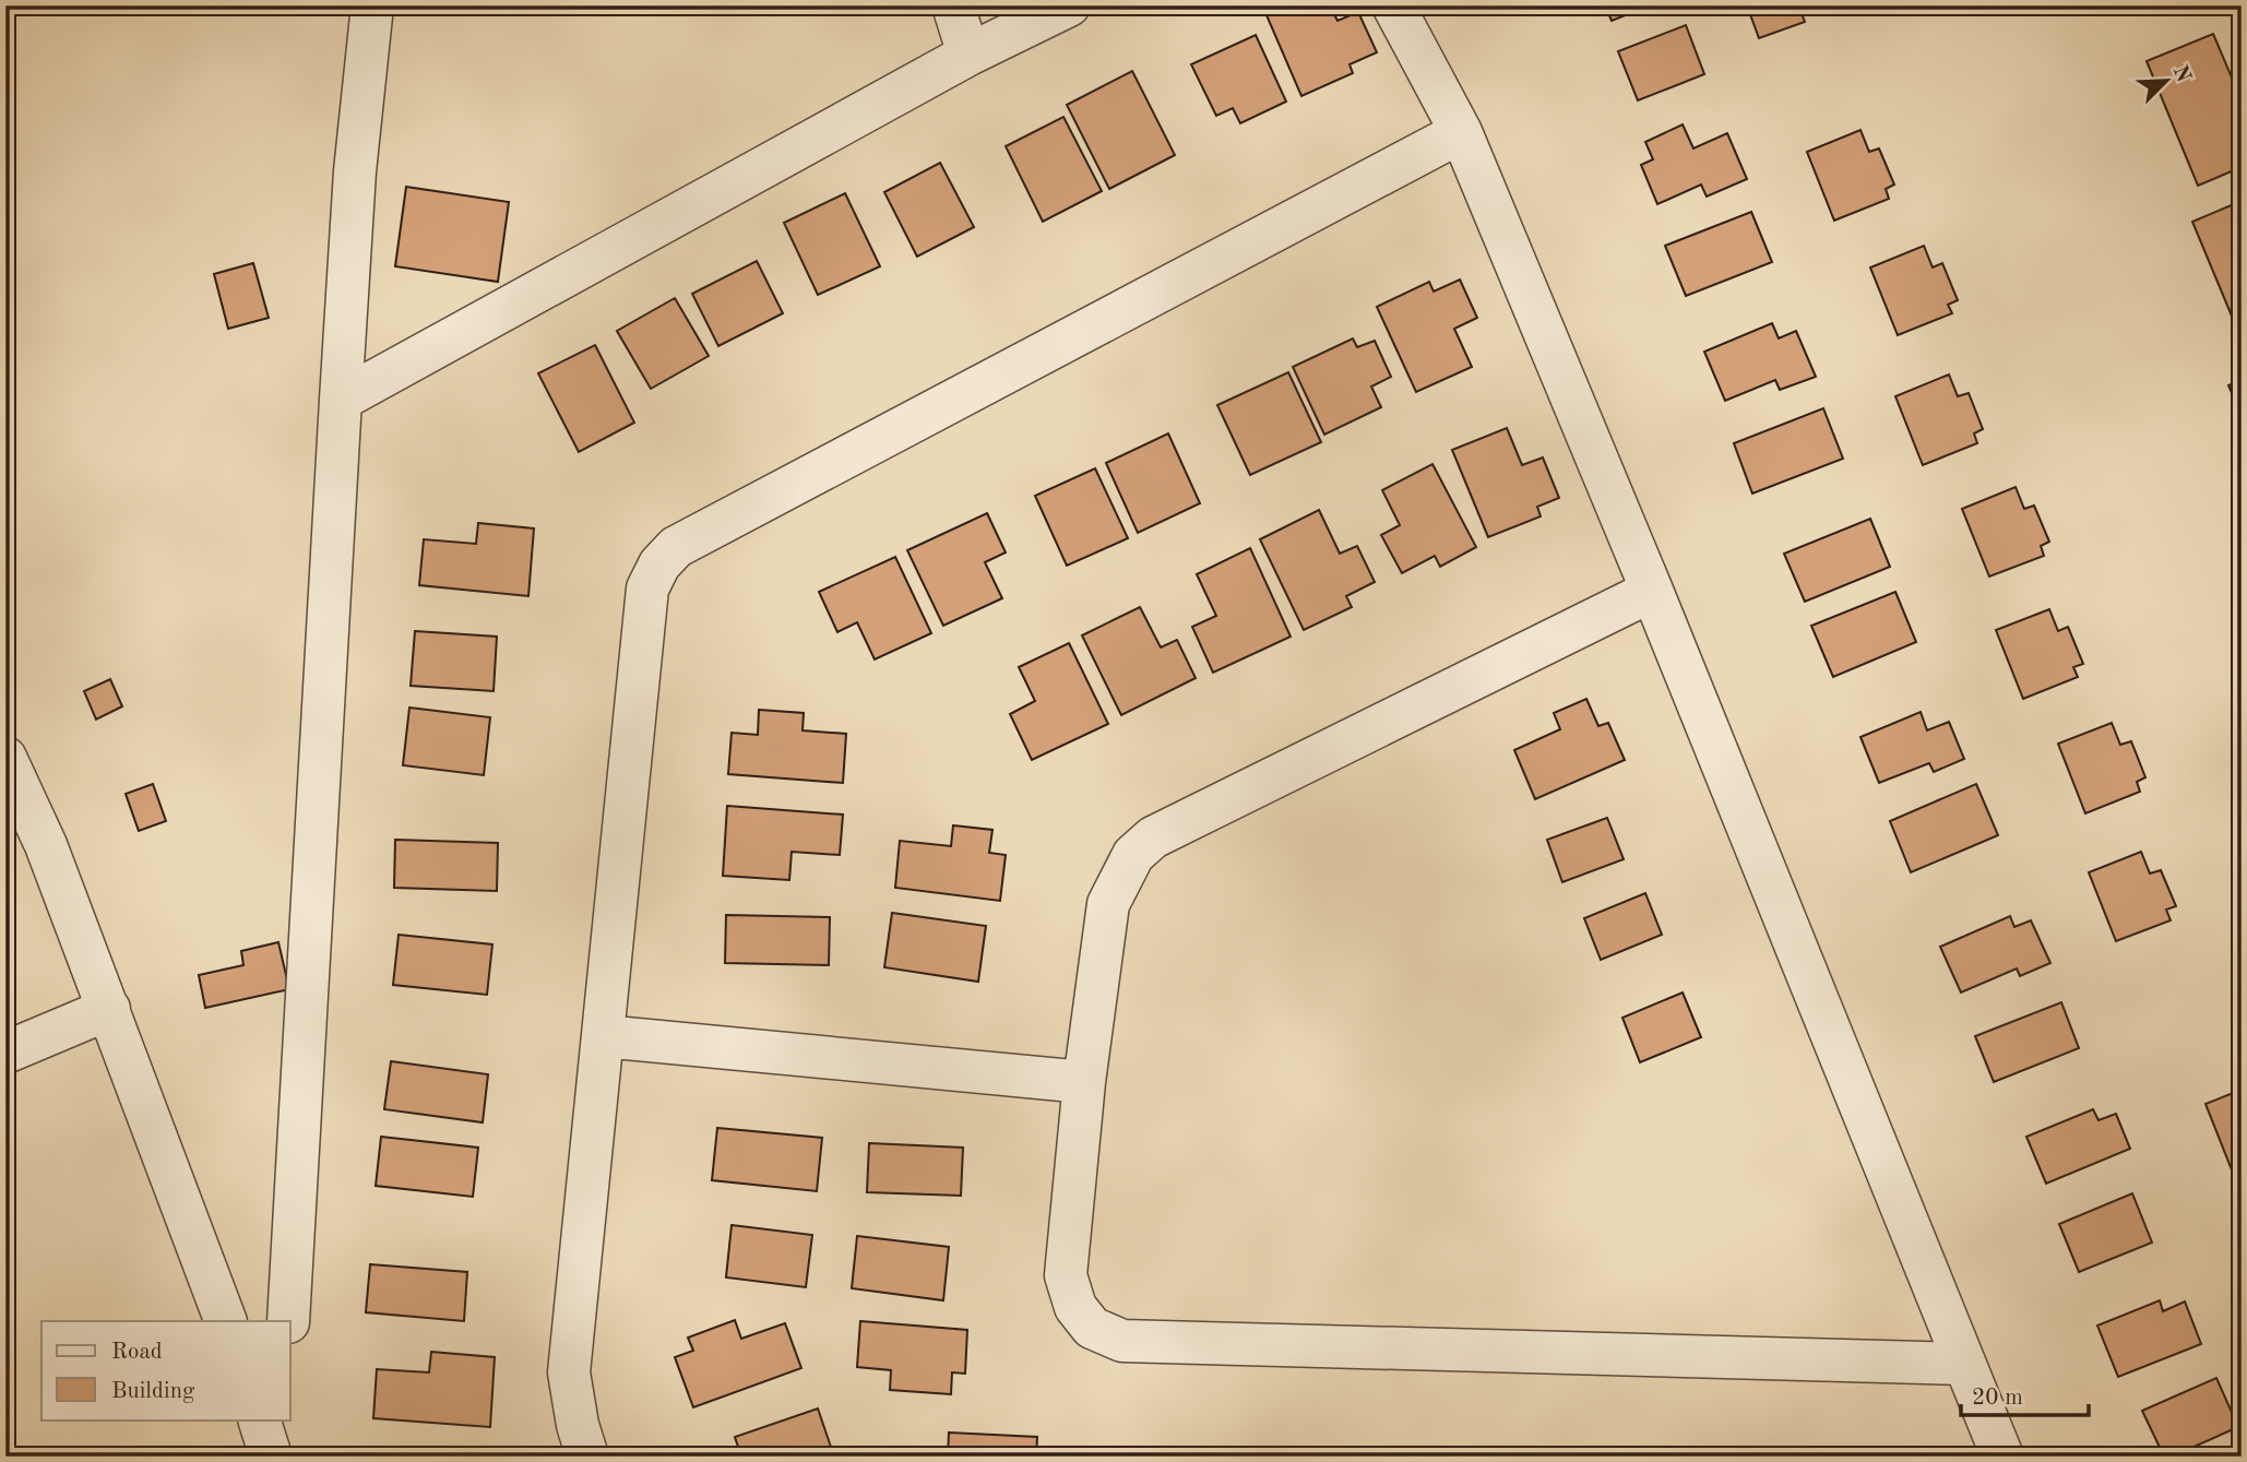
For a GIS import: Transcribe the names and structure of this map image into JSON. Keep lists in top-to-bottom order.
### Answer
{
  "legend": ["Road", "Building"],
  "scale_bar": "20 m",
  "north": "top right"
}
